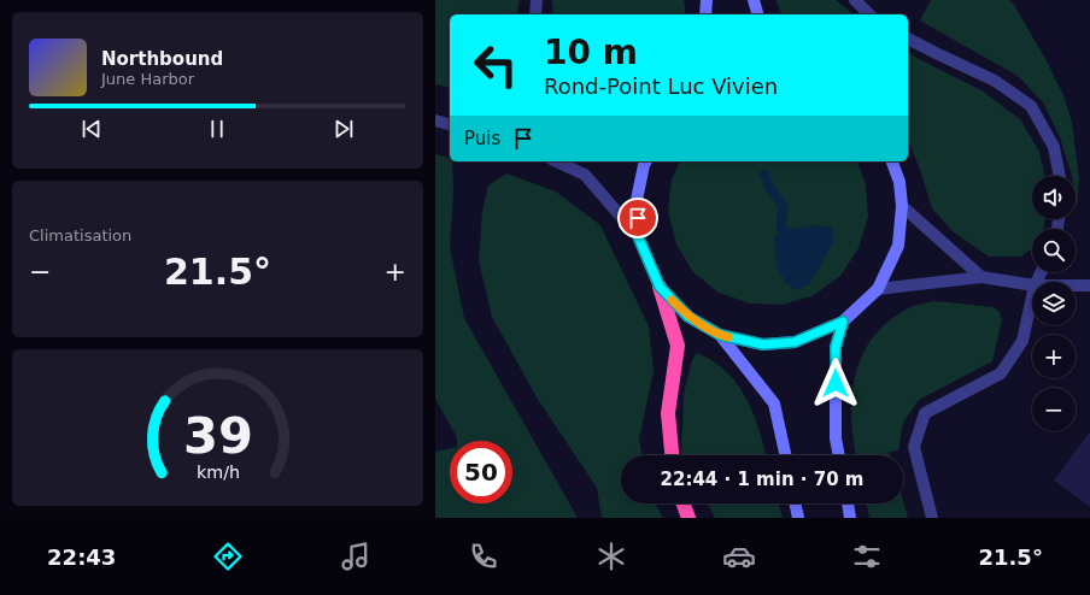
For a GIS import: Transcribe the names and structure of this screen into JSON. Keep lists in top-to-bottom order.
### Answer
{
  "page": {
    "turn": ["10 m", "Rond-Point Luc Vivien"],
    "song": ["Northbound", "June Harbor"],
    "then": "Puis",
    "map_buttons": ["+", "−"],
    "tile": "Climatisation",
    "heat": ["−", "21.5°", "+"],
    "limit": "50",
    "trip": "22:44 · 1 min · 70 m",
    "tabs": ["22:43", "21.5°"],
    "gauge": ["39", "km/h"]
  }
}
